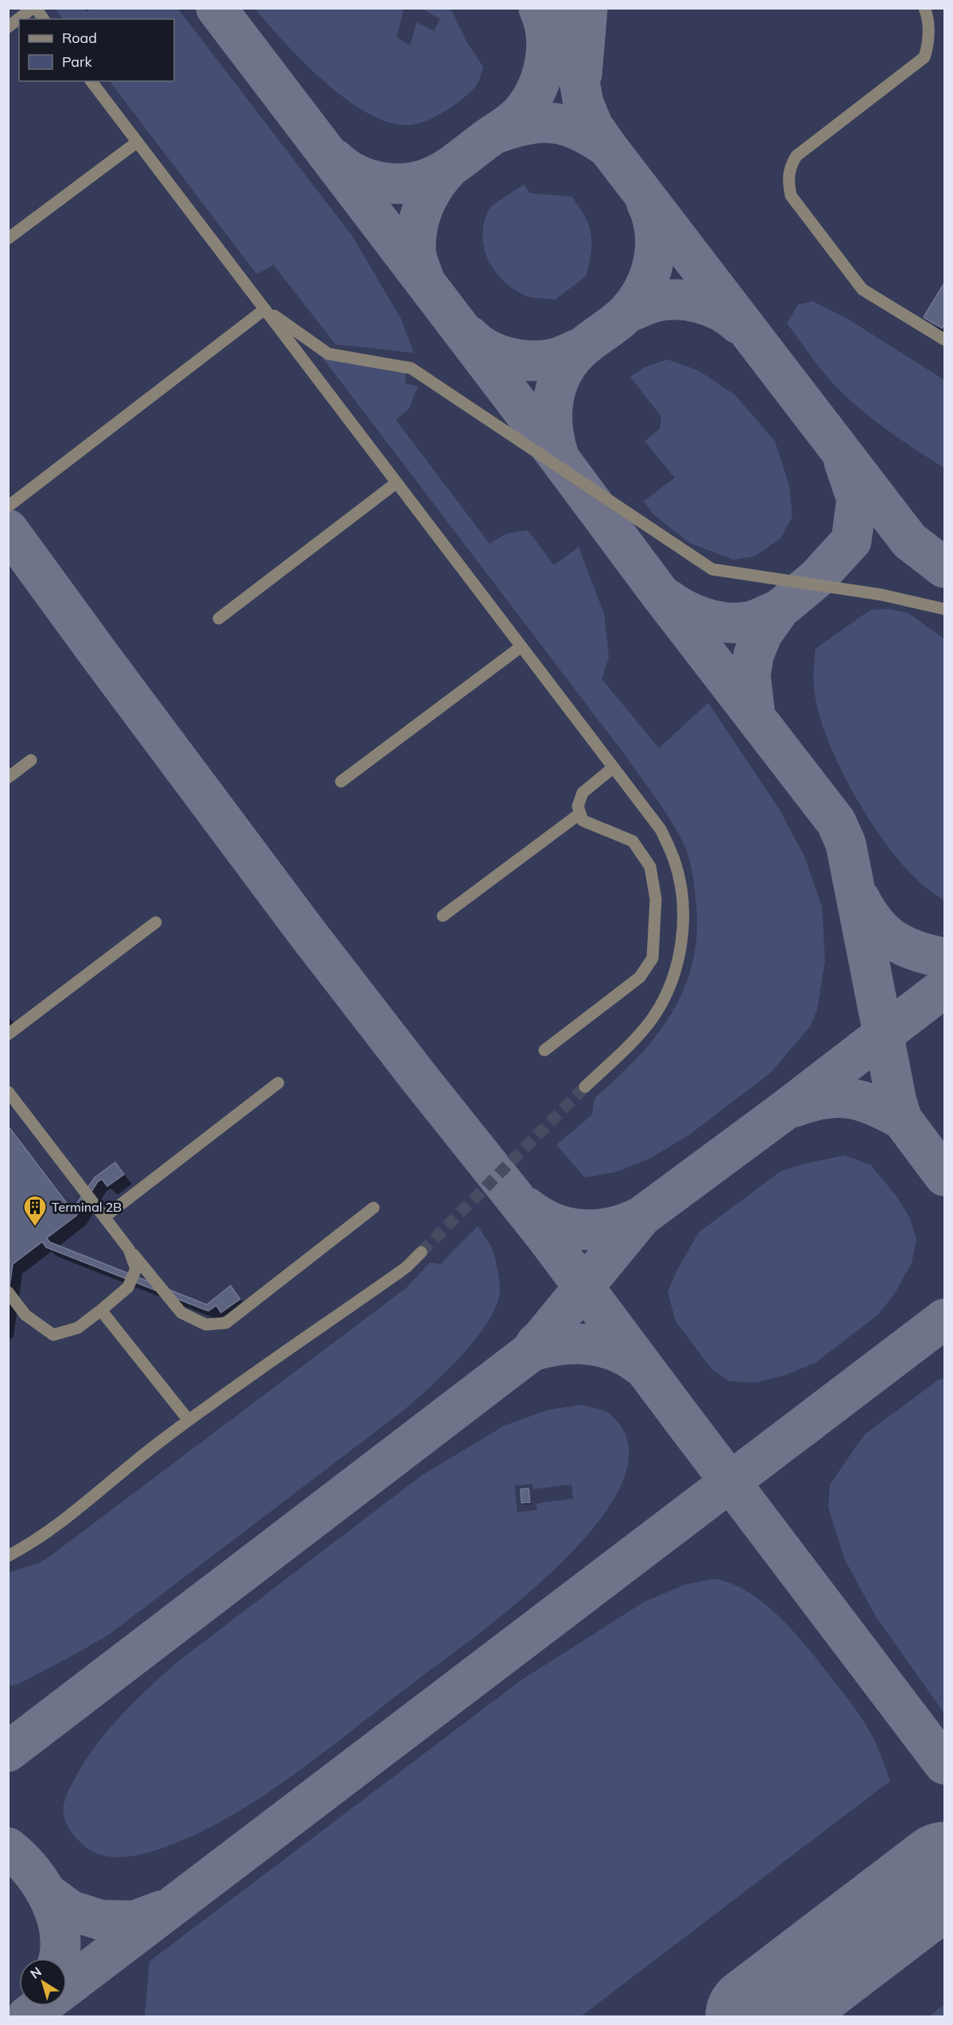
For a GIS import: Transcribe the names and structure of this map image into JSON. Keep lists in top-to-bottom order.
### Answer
{
  "places": {
    "building": ["Terminal 2B"]
  },
  "legend": ["Road", "Park"],
  "north": "top left"
}
